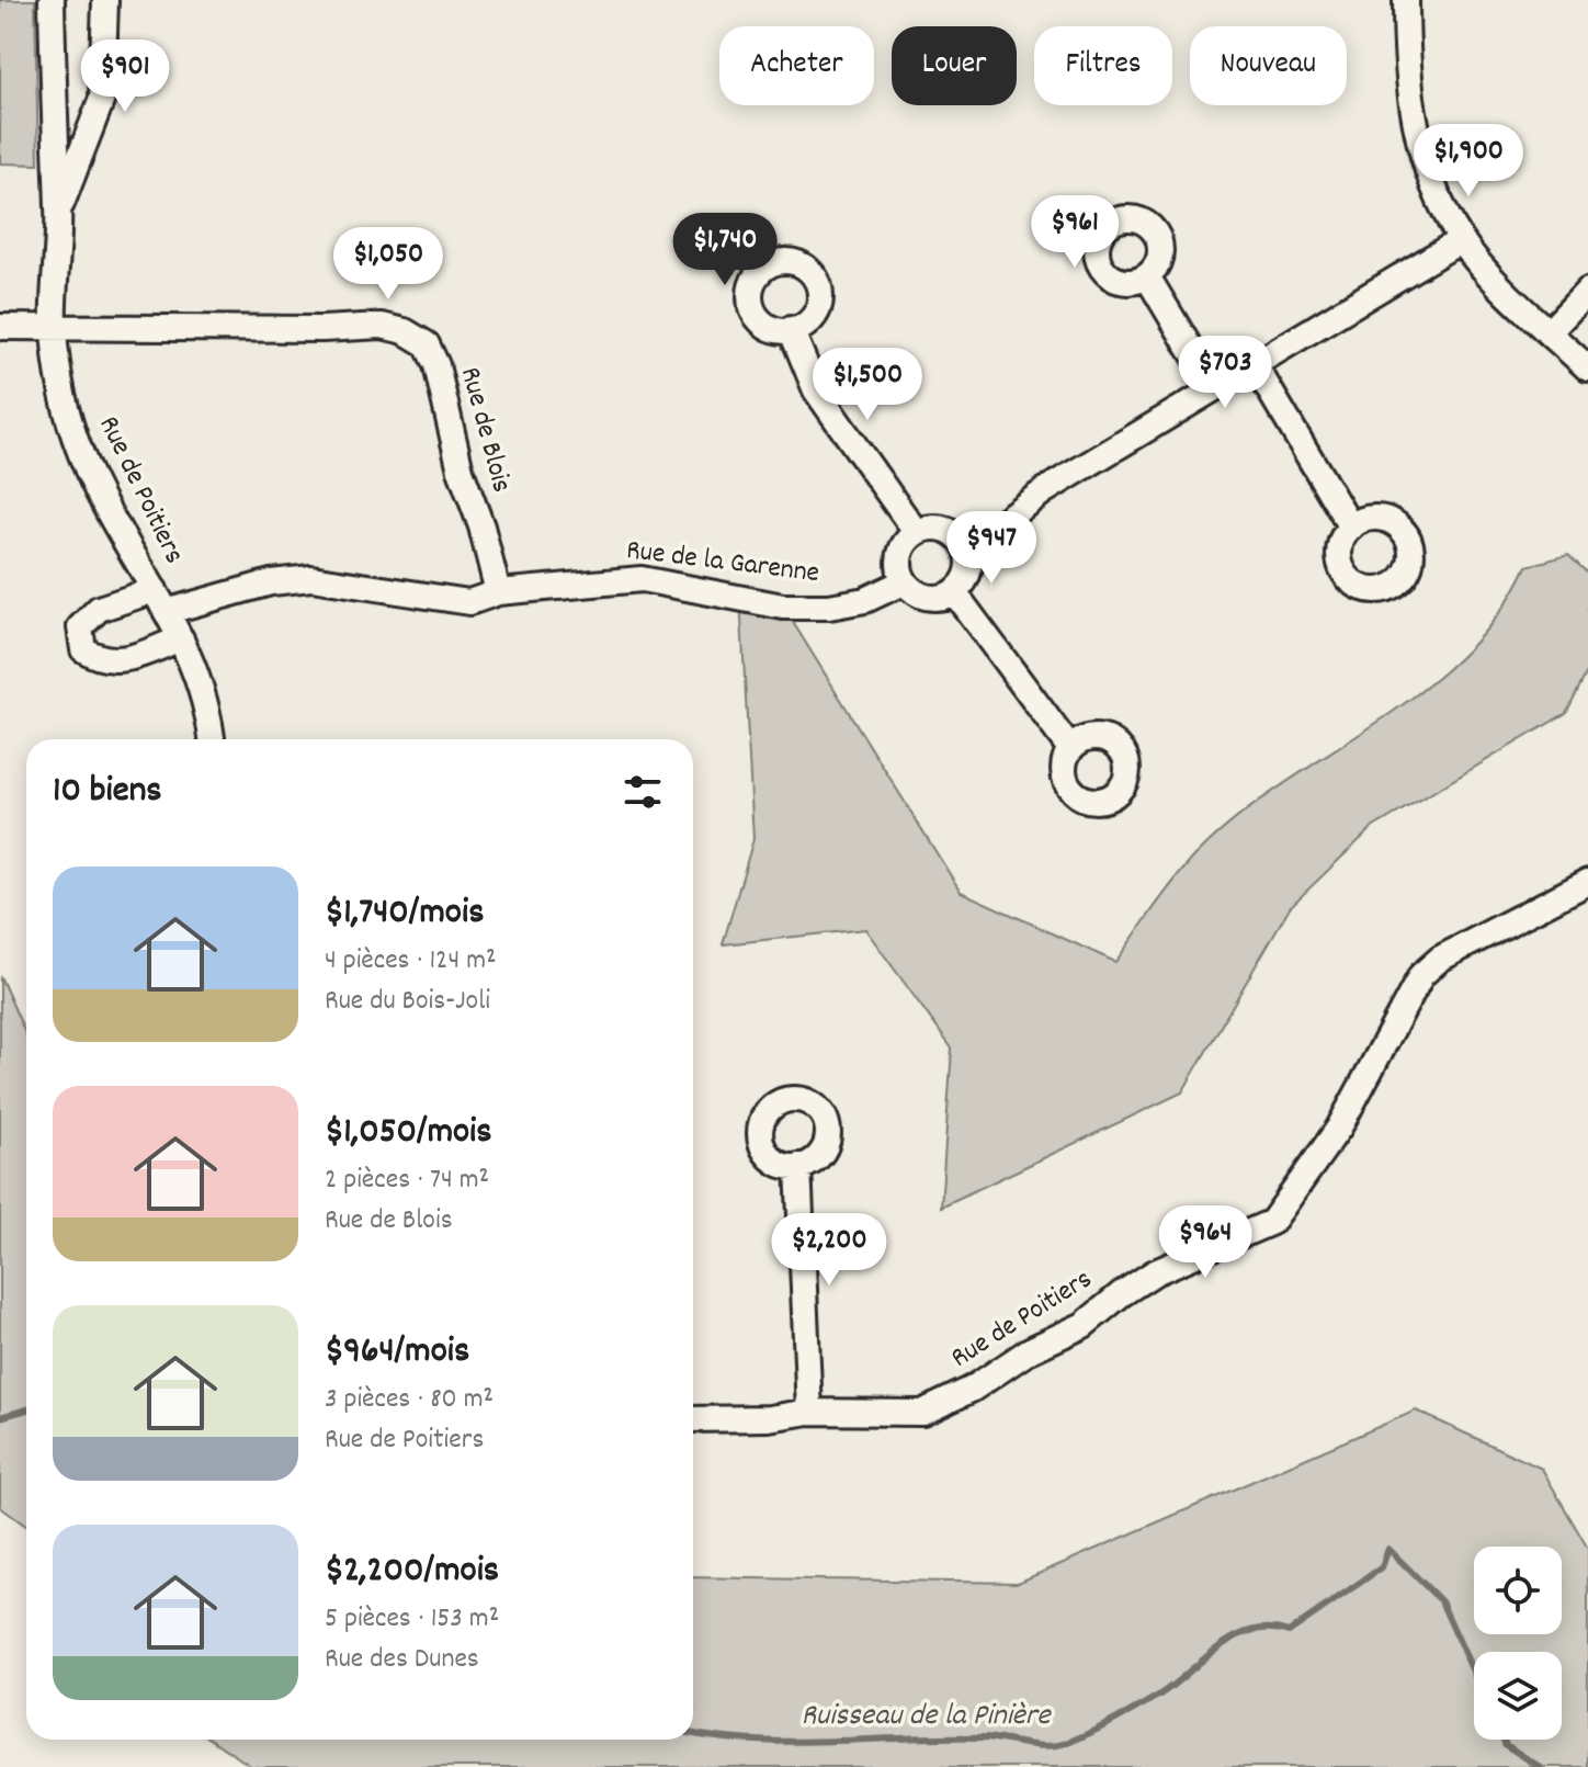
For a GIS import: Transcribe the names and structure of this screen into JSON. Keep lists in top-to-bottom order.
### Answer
{
  "streets": {
    "street": ["Rue de Blois", "Rue de Poitiers", "Rue de la Garenne"]
  },
  "crossings": [
    ["Rue de Blois", "Rue de Poitiers"],
    ["Rue de Blois", "Rue de la Garenne"],
    ["Rue de Poitiers", "Rue de la Garenne"]
  ],
  "water": ["Ruisseau de la Pinière"],
  "page": {
    "chip": [
      "Acheter",
      "Louer",
      "Filtres",
      "Nouveau"
    ],
    "price": [
      "$901",
      "$1,900",
      "$961",
      "$1,740",
      "$1,050",
      "$703",
      "$1,500",
      "$947",
      "$964",
      "$2,200"
    ],
    "heading": "10 biens",
    "list": [
      {
        "name": "$1,740/mois",
        "note": "4 pièces · 124 m² · Rue du Bois-Joli"
      },
      {
        "name": "$1,050/mois",
        "note": "2 pièces · 74 m² · Rue de Blois"
      },
      {
        "name": "$964/mois",
        "note": "3 pièces · 80 m² · Rue de Poitiers"
      },
      {
        "name": "$2,200/mois",
        "note": "5 pièces · 153 m² · Rue des Dunes"
      }
    ]
  }
}
